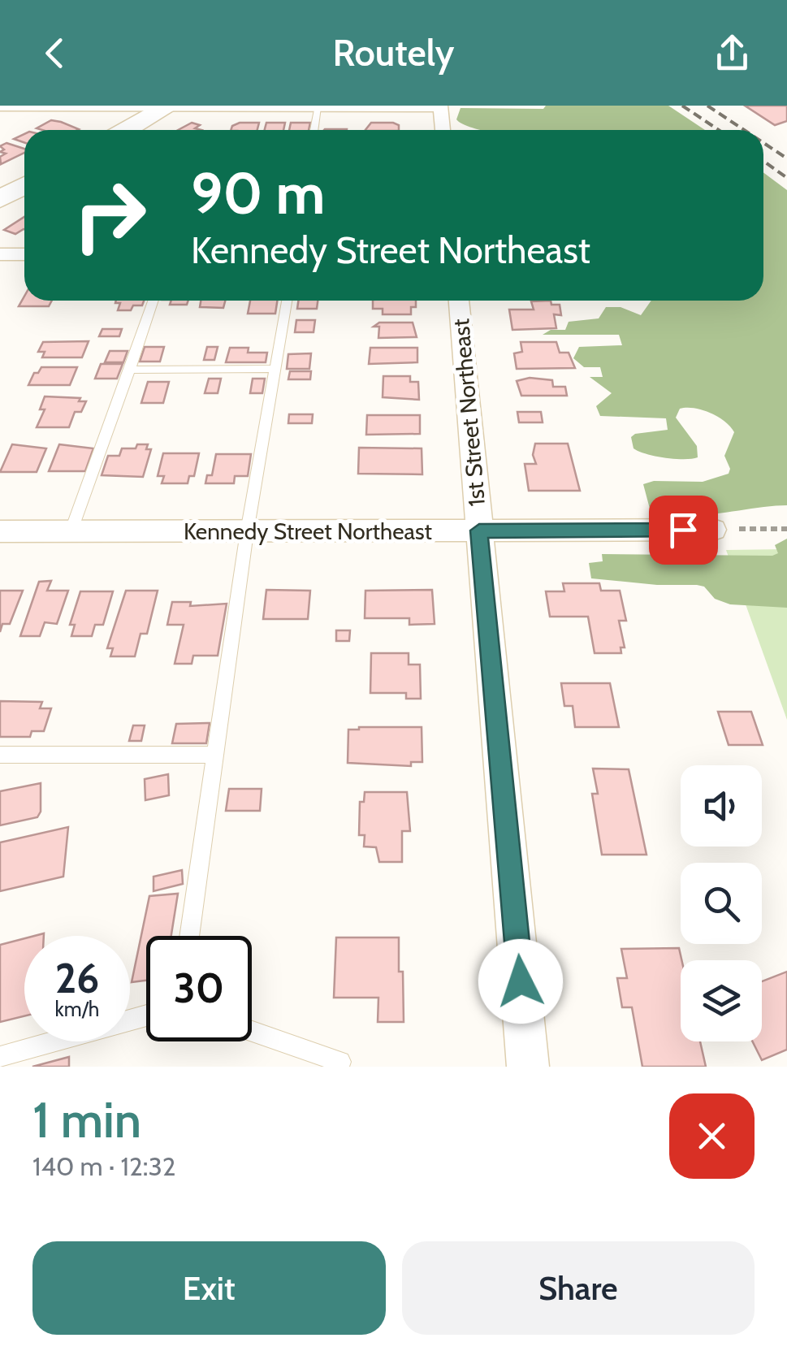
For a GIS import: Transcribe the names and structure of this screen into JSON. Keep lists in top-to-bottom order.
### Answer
{
  "streets": {
    "street": ["1st Street Northeast", "Kennedy Street Northeast"]
  },
  "crossings": [
    ["1st Street Northeast", "Kennedy Street Northeast"]
  ],
  "page": {
    "header": "Routely",
    "turn": ["90 m", "Kennedy Street Northeast"],
    "speed": "26 km/h",
    "limit": "30",
    "heading": ["1 min", "140 m · 12:32"],
    "buttons": ["Exit", "Share"]
  }
}
